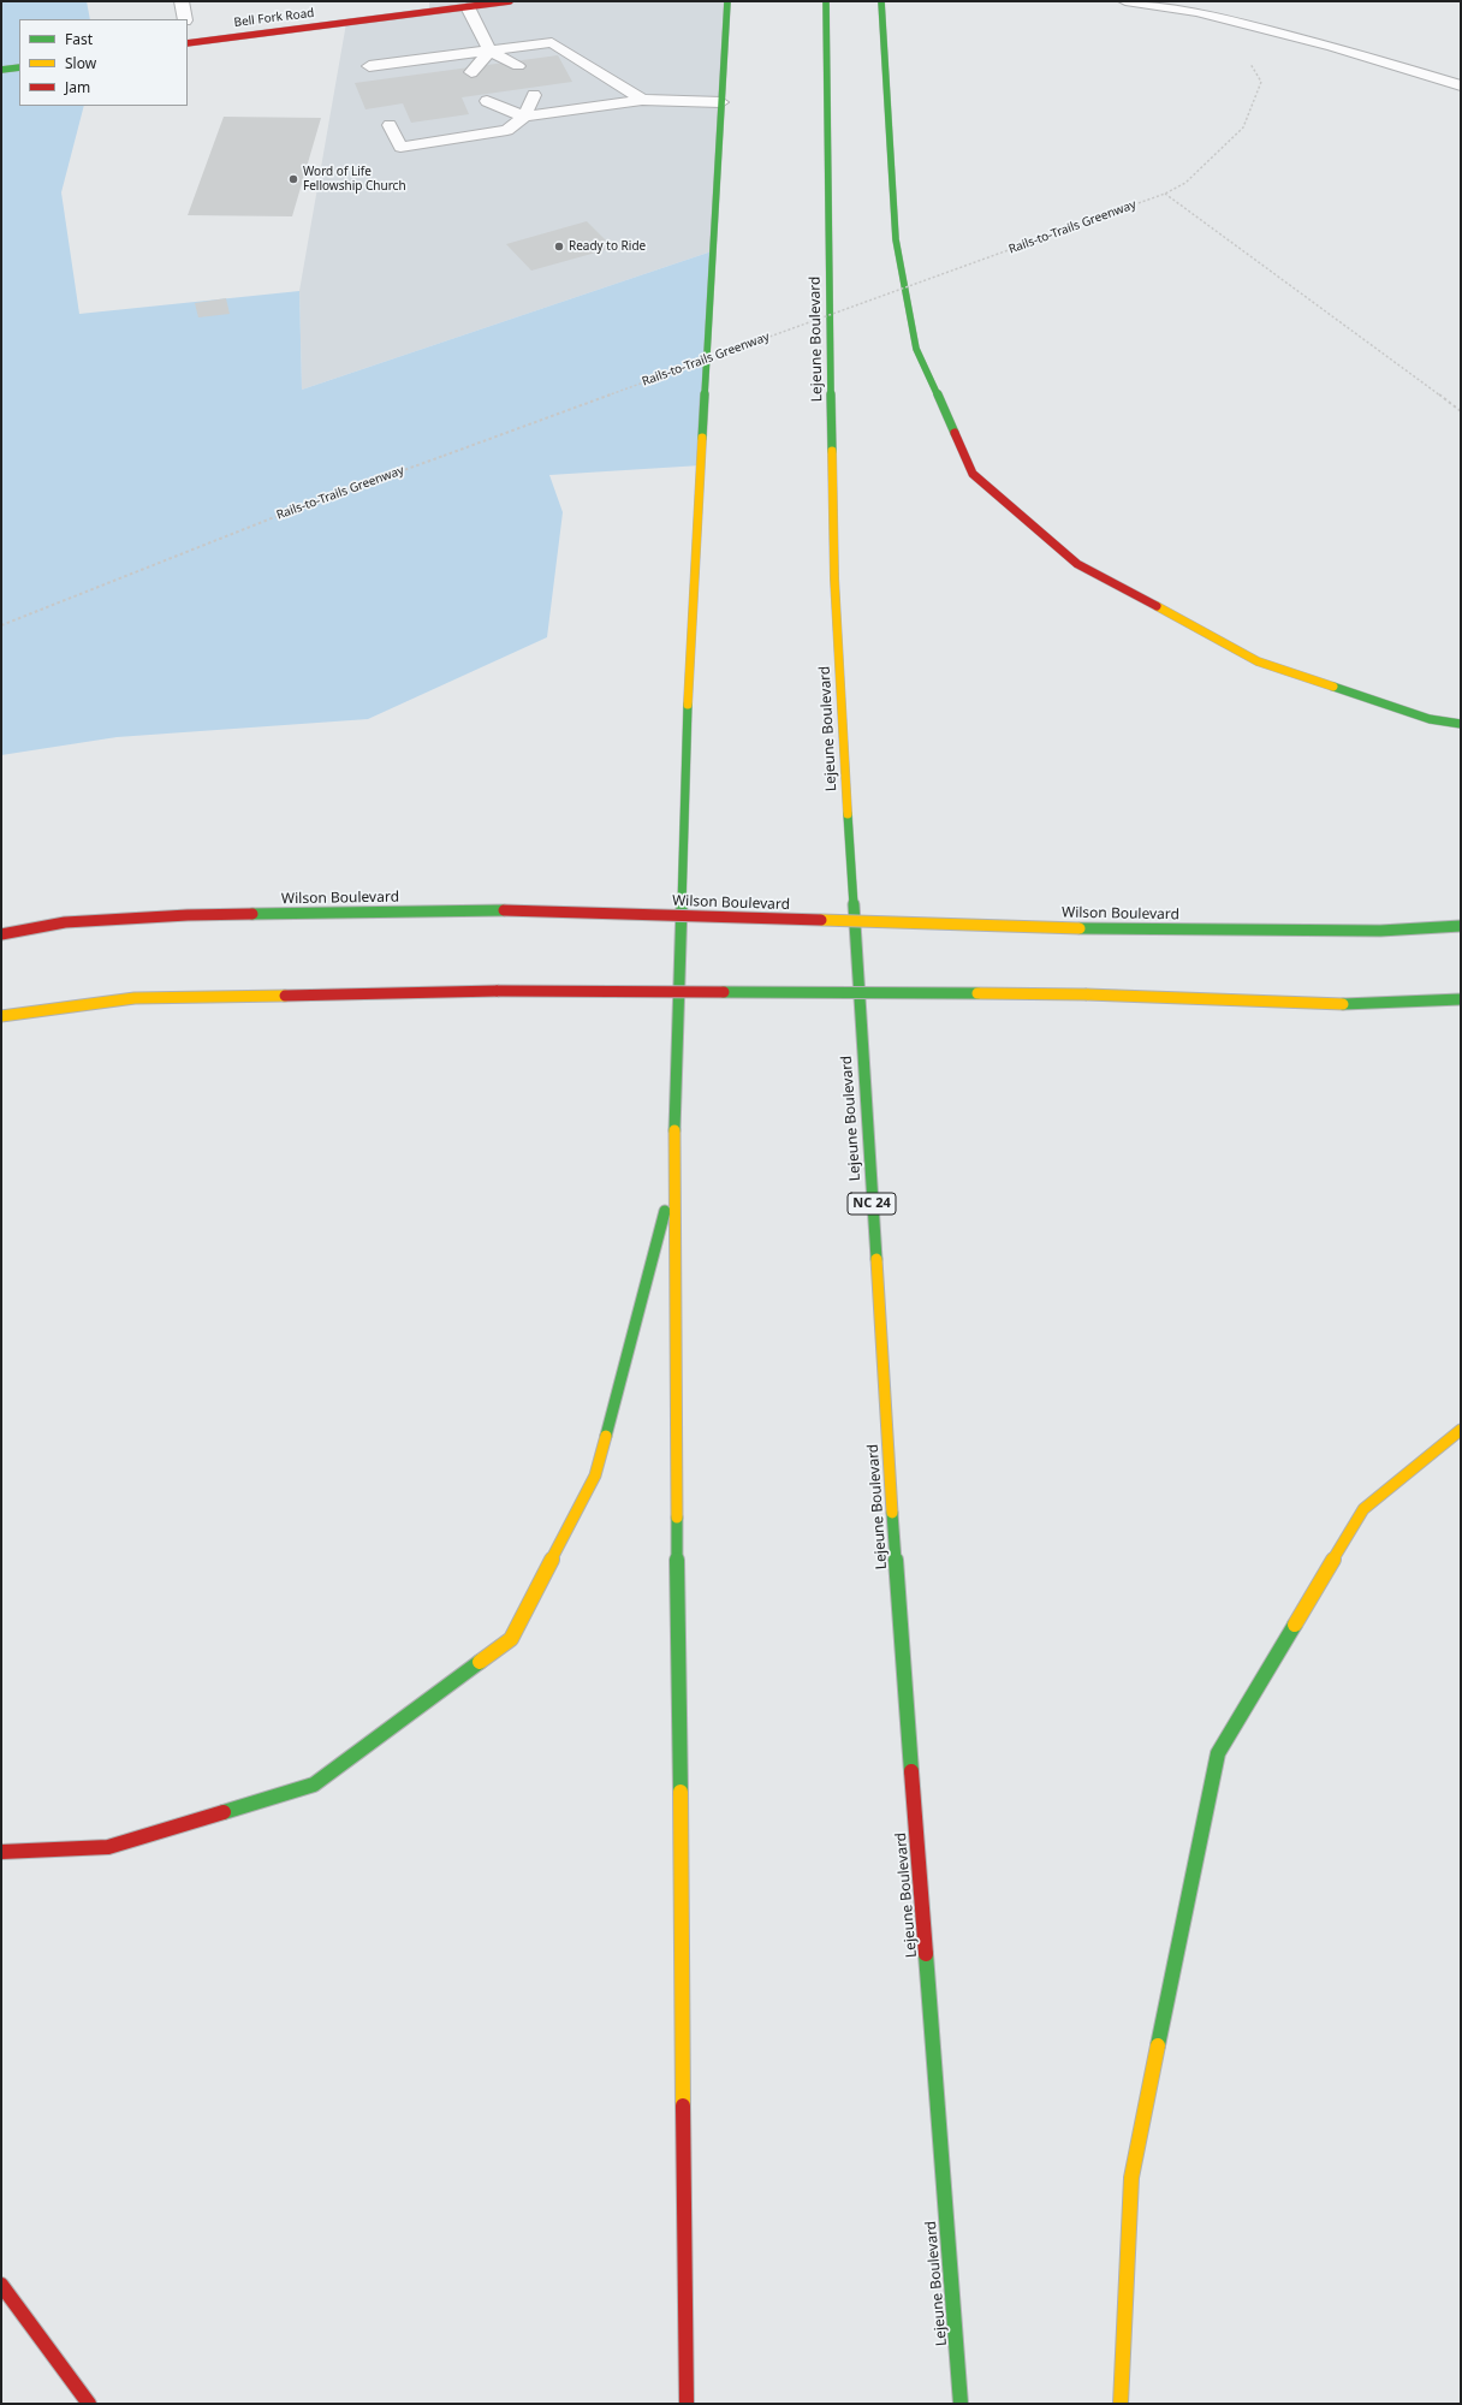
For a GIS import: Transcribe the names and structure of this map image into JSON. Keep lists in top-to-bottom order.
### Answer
{
  "streets": {
    "main road": [
      "Bell Fork Road",
      "Lejeune Boulevard",
      "Wilson Boulevard",
      "NC 24"
    ],
    "path": ["Rails-to-Trails Greenway"]
  },
  "places": ["Word of Life Fellowship Church", "Ready to Ride"],
  "legend": ["Fast", "Slow", "Jam"]
}
